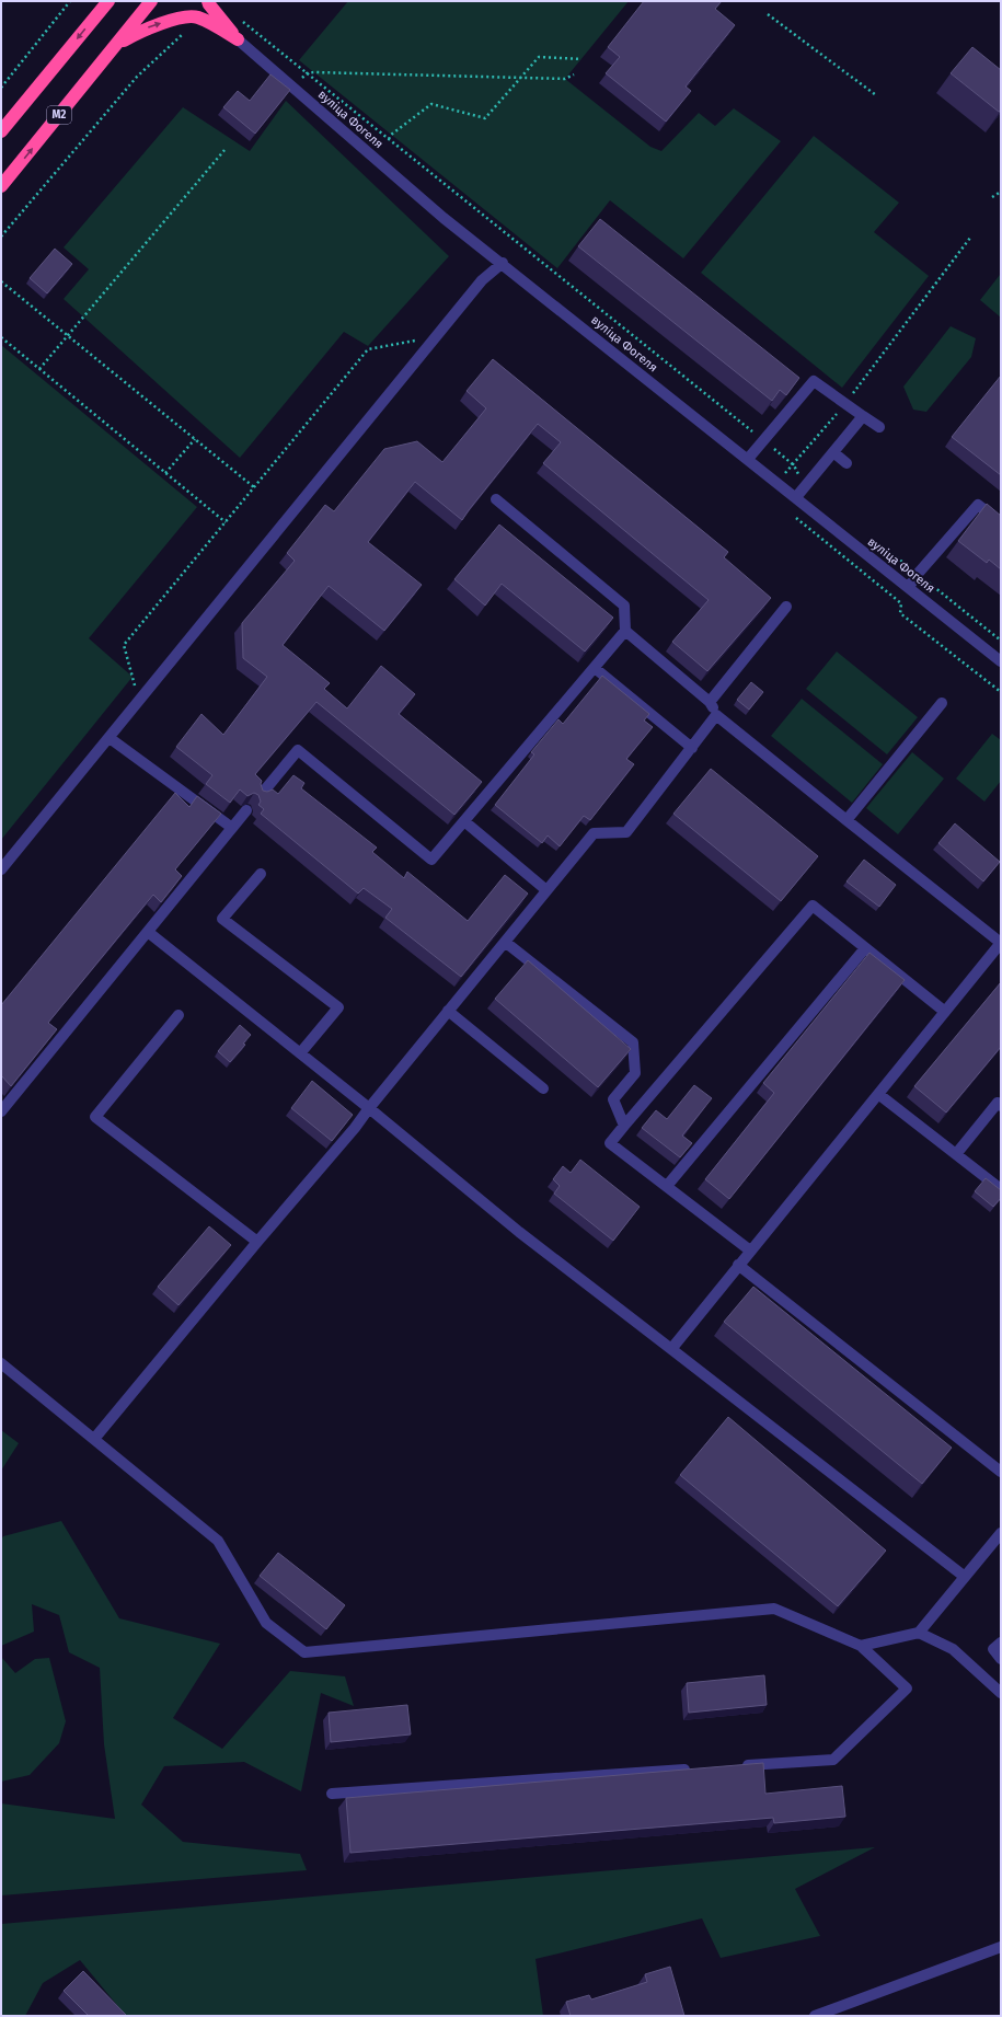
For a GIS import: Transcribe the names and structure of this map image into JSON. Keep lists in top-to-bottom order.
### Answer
{
  "streets": {
    "highway": ["М2"],
    "street": ["вуліца Фогеля"]
  }
}
